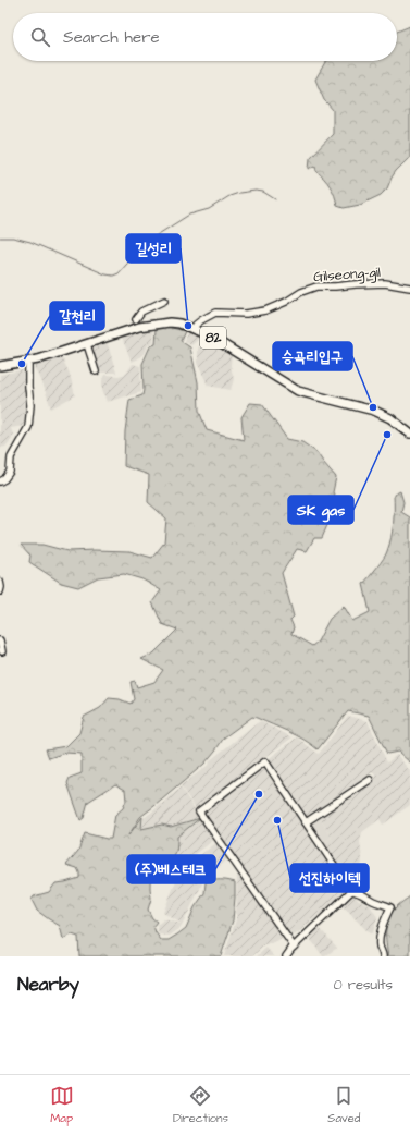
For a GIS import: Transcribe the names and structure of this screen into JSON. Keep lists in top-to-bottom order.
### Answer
{
  "streets": {
    "main road": ["82"],
    "street": ["Gilseong-gil"]
  },
  "crossings": [
    ["Gilseong-gil", "82"]
  ],
  "places": [
    "길성리",
    "갈천리",
    "승곡리입구",
    "SK gas",
    "(주)베스테크",
    "선진하이텍"
  ],
  "page": {
    "search": "Search here",
    "heading": ["Nearby", "0 results"],
    "nav": ["Map", "Directions", "Saved"]
  }
}
